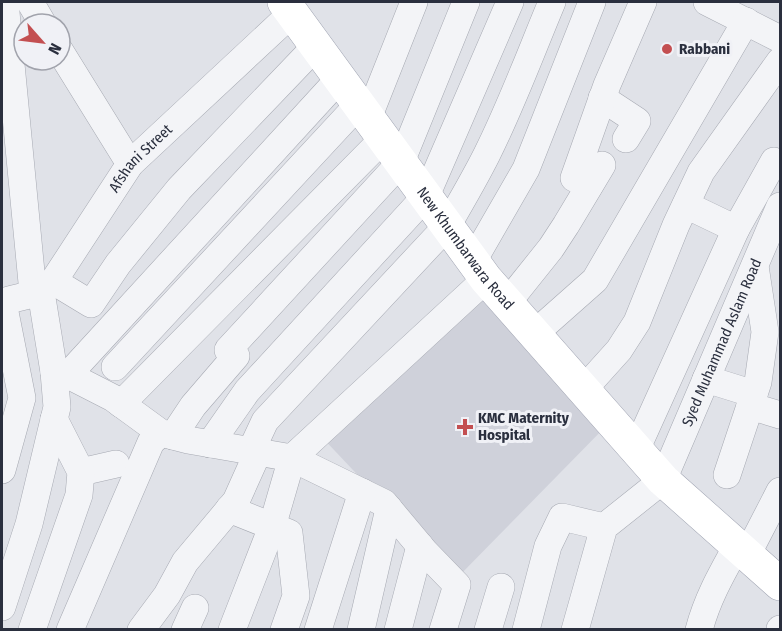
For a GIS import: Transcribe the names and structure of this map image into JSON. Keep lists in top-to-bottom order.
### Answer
{
  "streets": {
    "main road": ["New Khumbarwara Road"],
    "street": ["Afshani Street", "Syed Muhammad Aslam Road"]
  },
  "crossings": [
    ["Afshani Street", "New Khumbarwara Road"],
    ["New Khumbarwara Road", "Syed Muhammad Aslam Road"]
  ],
  "places": {
    "other": ["Rabbani"],
    "health": ["KMC Maternity Hospital"]
  },
  "north": "bottom right"
}
